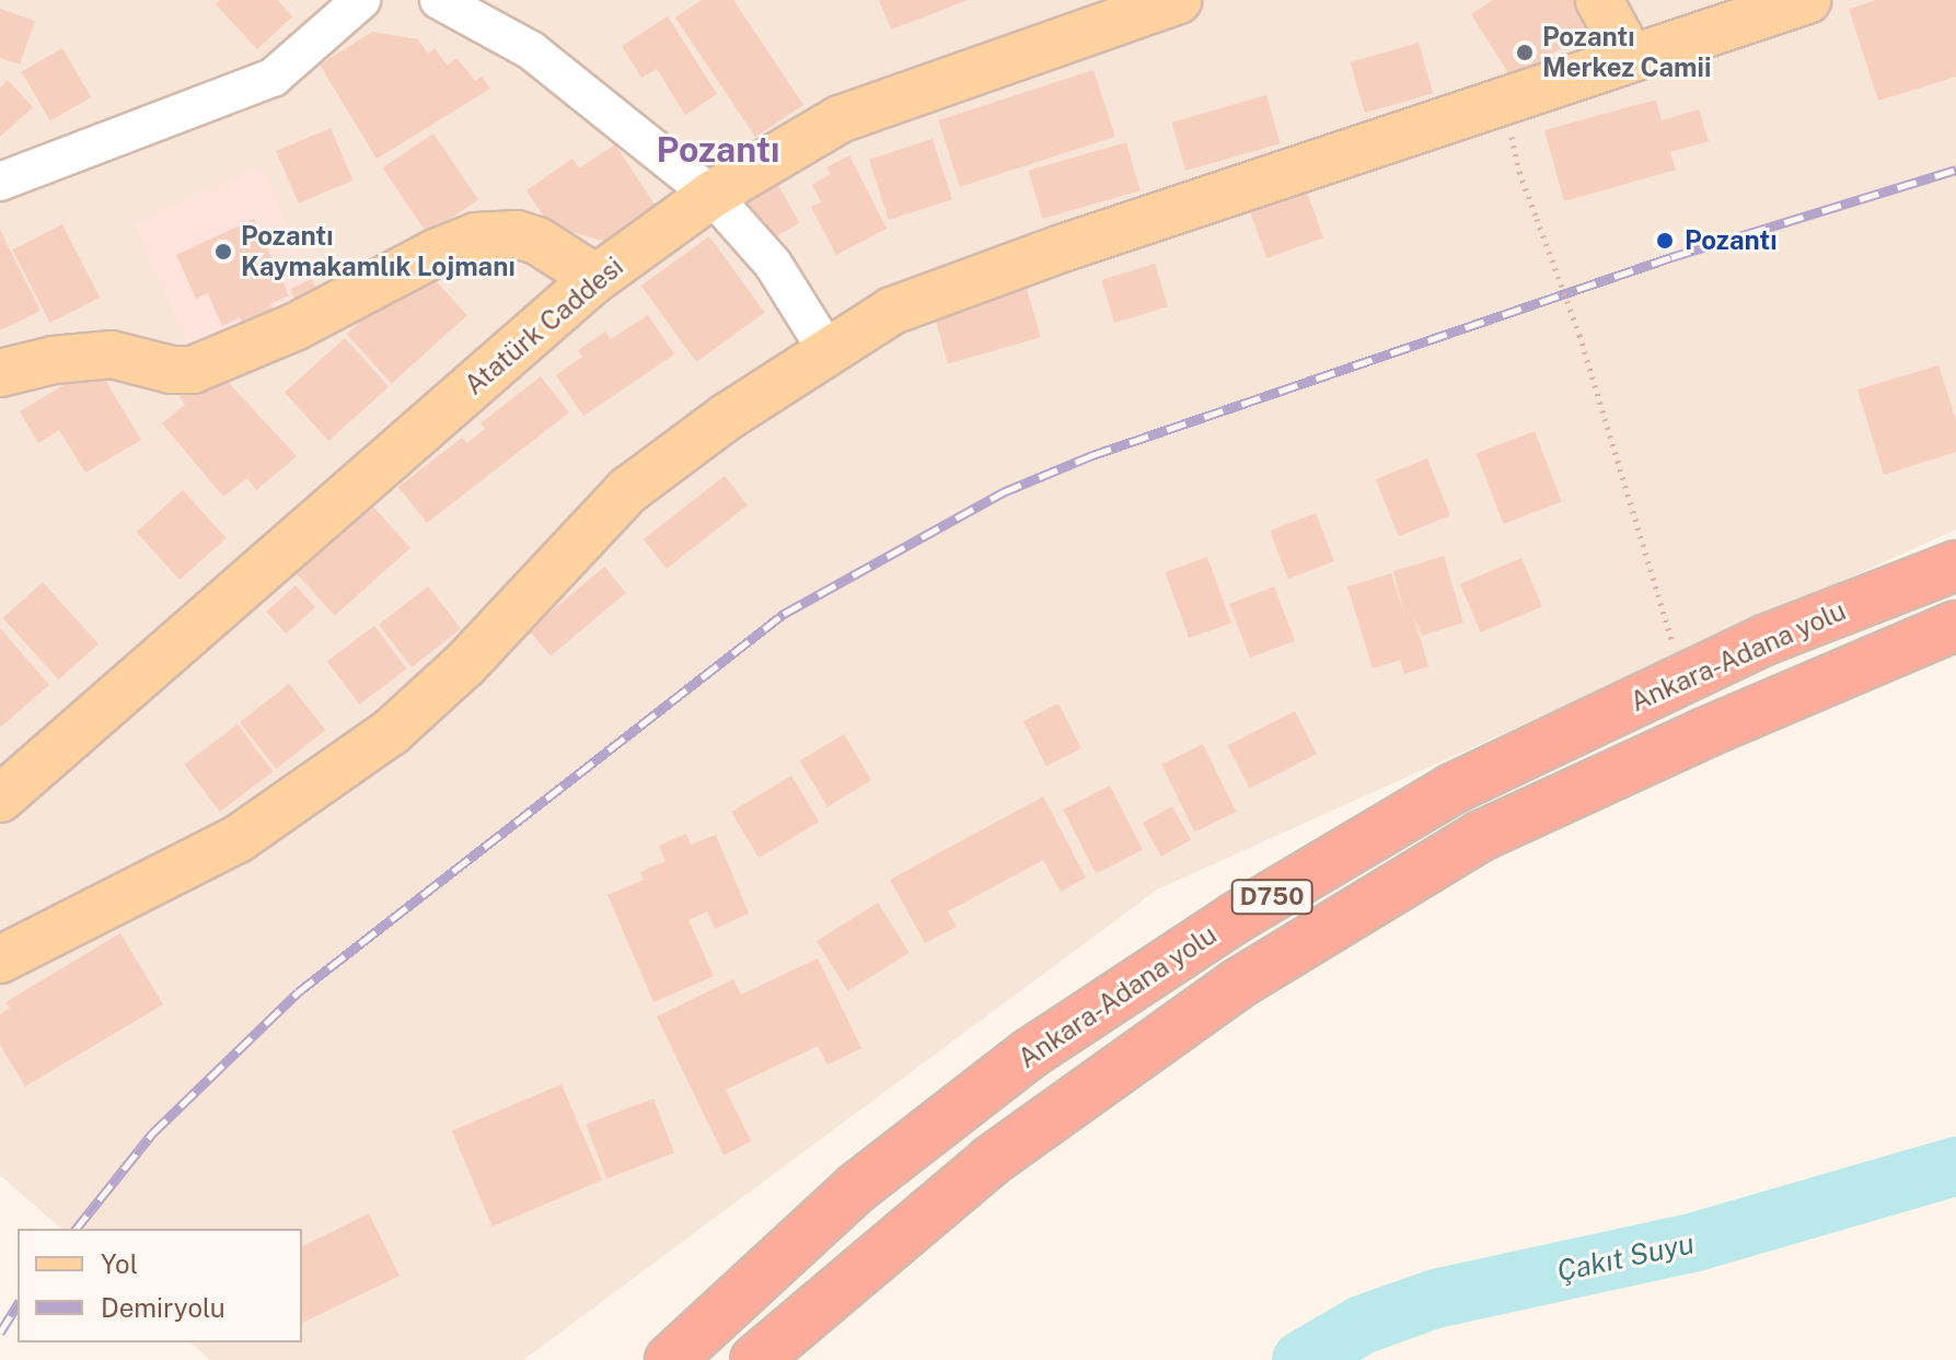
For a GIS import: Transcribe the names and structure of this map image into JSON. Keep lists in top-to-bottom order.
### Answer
{
  "streets": {
    "highway": ["Ankara-Adana yolu", "D750"],
    "main road": ["Atatürk Caddesi"]
  },
  "districts": ["Pozantı"],
  "water": ["Çakıt Suyu"],
  "places": ["Pozantı Merkez Camii", "Pozantı", "Pozantı Kaymakamlık Lojmanı"],
  "legend": ["Yol", "Demiryolu"]
}
